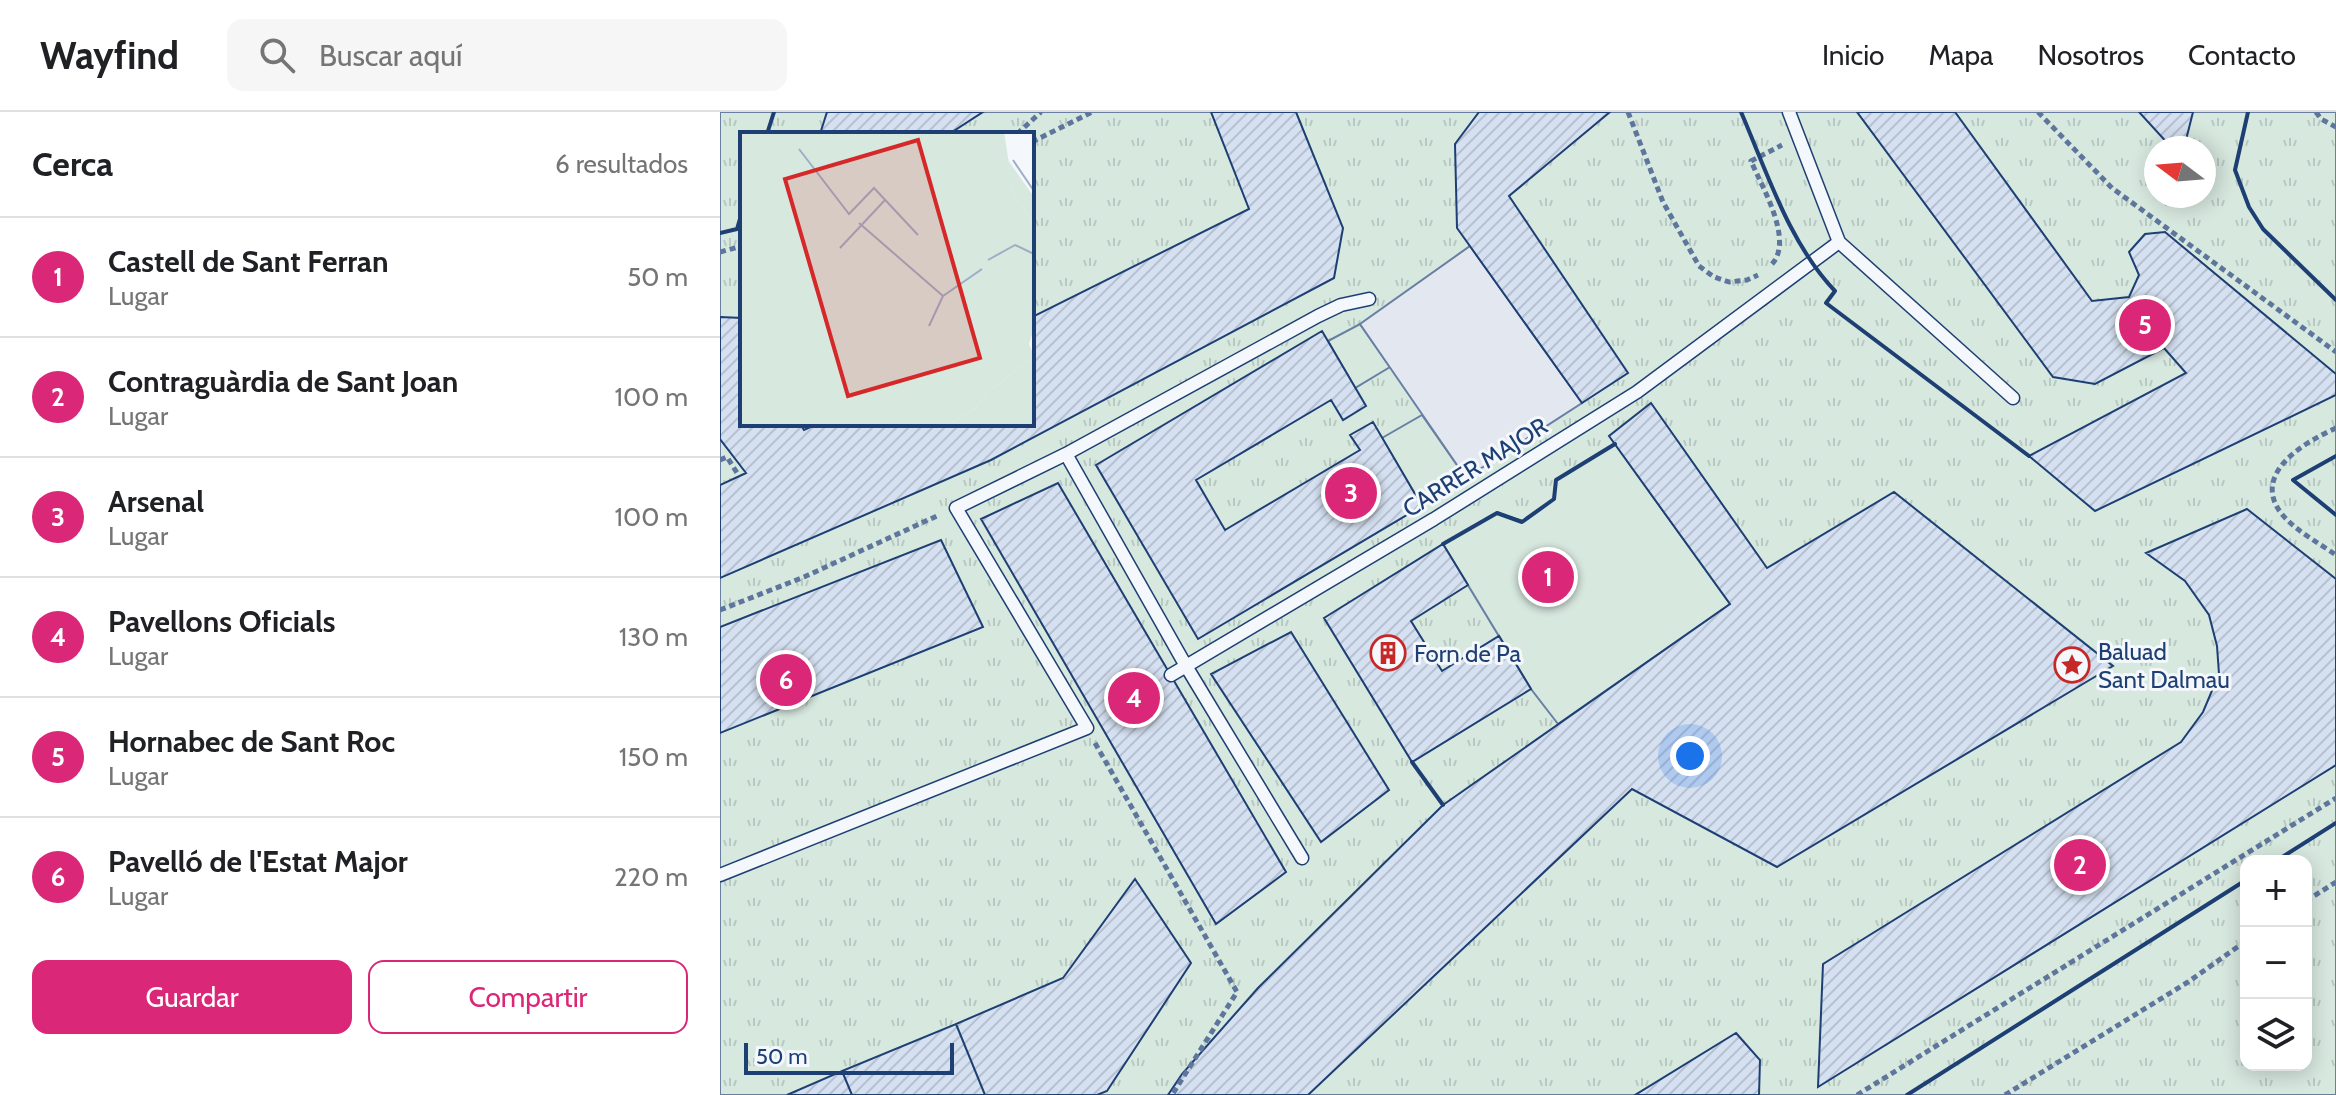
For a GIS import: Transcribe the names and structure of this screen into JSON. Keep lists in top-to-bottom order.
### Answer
{
  "streets": {
    "lane": ["CARRER MAJOR"]
  },
  "places": {
    "building": ["Forn de Pa"],
    "place": ["Baluad Sant Dalmau"]
  },
  "scale_bar": "50 m",
  "north": "left",
  "page": {
    "header": "Wayfind",
    "search": "Buscar aquí",
    "nav": [
      "Inicio",
      "Mapa",
      "Nosotros",
      "Contacto"
    ],
    "heading": ["Cerca", "6 resultados"],
    "list": [
      {
        "mark": "1",
        "name": "Castell de Sant Ferran",
        "note": "Lugar",
        "value": "50 m"
      },
      {
        "mark": "2",
        "name": "Contraguàrdia de Sant Joan",
        "note": "Lugar",
        "value": "100 m"
      },
      {
        "mark": "3",
        "name": "Arsenal",
        "note": "Lugar",
        "value": "100 m"
      },
      {
        "mark": "4",
        "name": "Pavellons Oficials",
        "note": "Lugar",
        "value": "130 m"
      },
      {
        "mark": "5",
        "name": "Hornabec de Sant Roc",
        "note": "Lugar",
        "value": "150 m"
      },
      {
        "mark": "6",
        "name": "Pavelló de l'Estat Major",
        "note": "Lugar",
        "value": "220 m"
      }
    ],
    "pins": [
      "5",
      "3",
      "1",
      "6",
      "4",
      "2"
    ],
    "map_buttons": ["+", "−"],
    "buttons": ["Guardar", "Compartir"],
    "scale": "50 m"
  }
}
